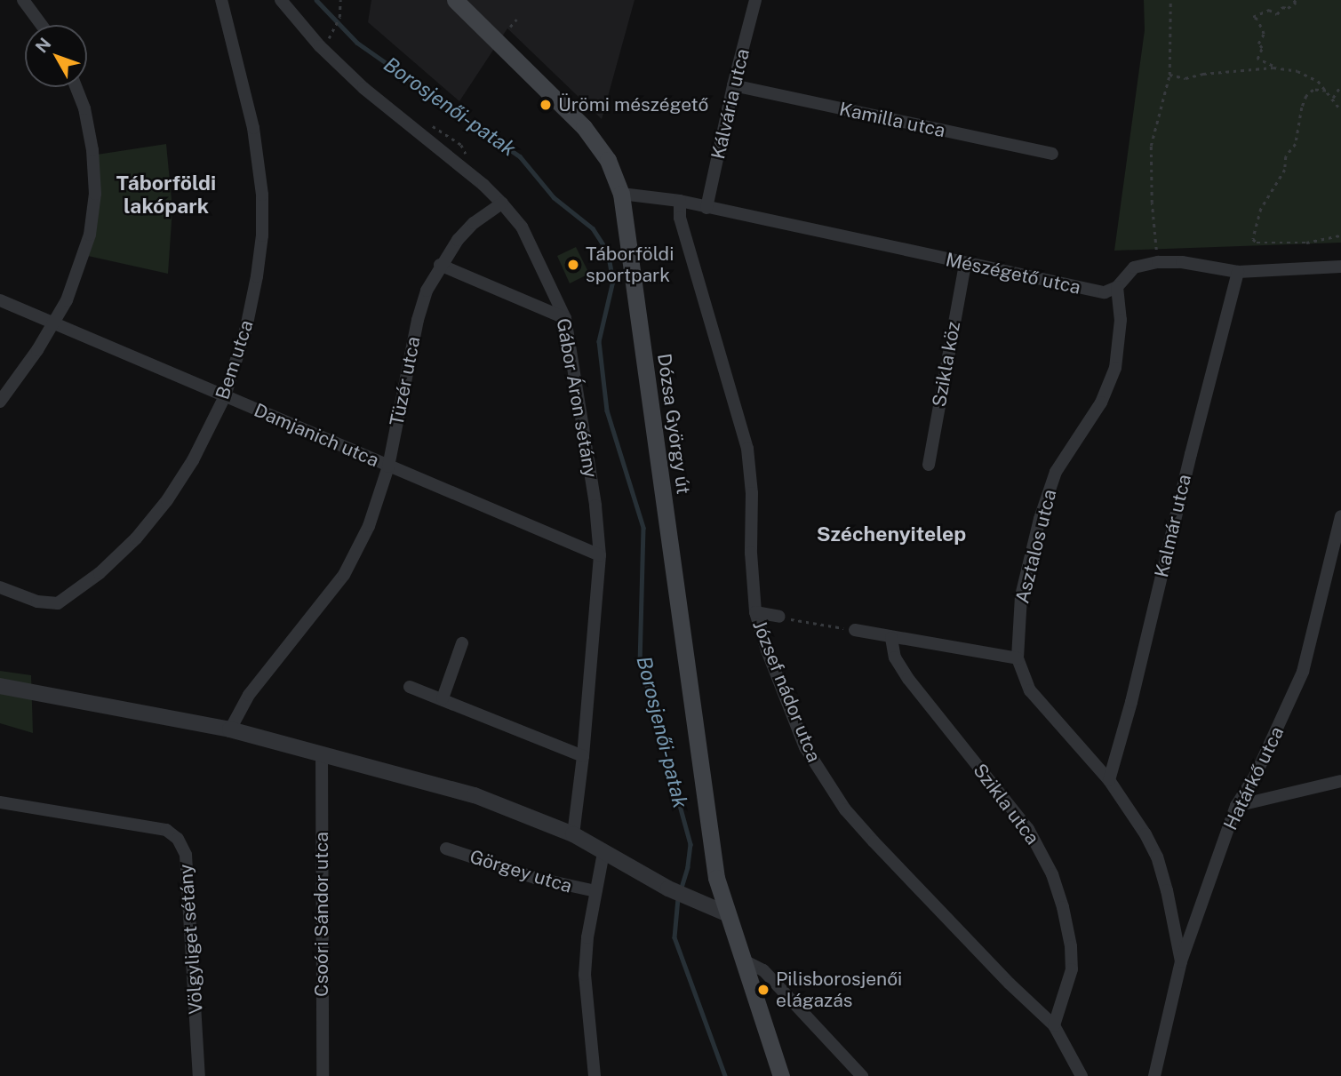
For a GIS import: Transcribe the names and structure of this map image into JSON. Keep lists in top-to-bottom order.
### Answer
{
  "streets": {
    "main road": ["Dózsa György út"],
    "street": [
      "Kálvária utca",
      "Kamilla utca",
      "Mészégető utca",
      "Bem utca",
      "Szikla köz",
      "Tüzér utca",
      "Gábor Áron sétány",
      "Damjanich utca",
      "Kalmár utca",
      "Asztalos utca",
      "József nádor utca",
      "Határkő utca",
      "Szikla utca",
      "Görgey utca",
      "Csoóri Sándor utca",
      "Völgyliget sétány"
    ]
  },
  "crossings": [
    ["Kálvária utca", "Kamilla utca"],
    ["Kálvária utca", "Mészégető utca"],
    ["Mészégető utca", "Szikla köz"],
    ["Mészégető utca", "Asztalos utca"],
    ["Mészégető utca", "József nádor utca"],
    ["Bem utca", "Damjanich utca"],
    ["Tüzér utca", "Gábor Áron sétány"],
    ["Tüzér utca", "Damjanich utca"],
    ["Gábor Áron sétány", "Damjanich utca"],
    ["Kalmár utca", "Asztalos utca"],
    ["Asztalos utca", "Határkő utca"],
    ["József nádor utca", "Szikla utca"]
  ],
  "districts": ["Táborföldi lakópark", "Széchenyitelep"],
  "water": ["Borosjenői-patak"],
  "places": ["Ürömi mészégető", "Táborföldi sportpark", "Pilisborosjenői elágazás"],
  "north": "top left"
}
